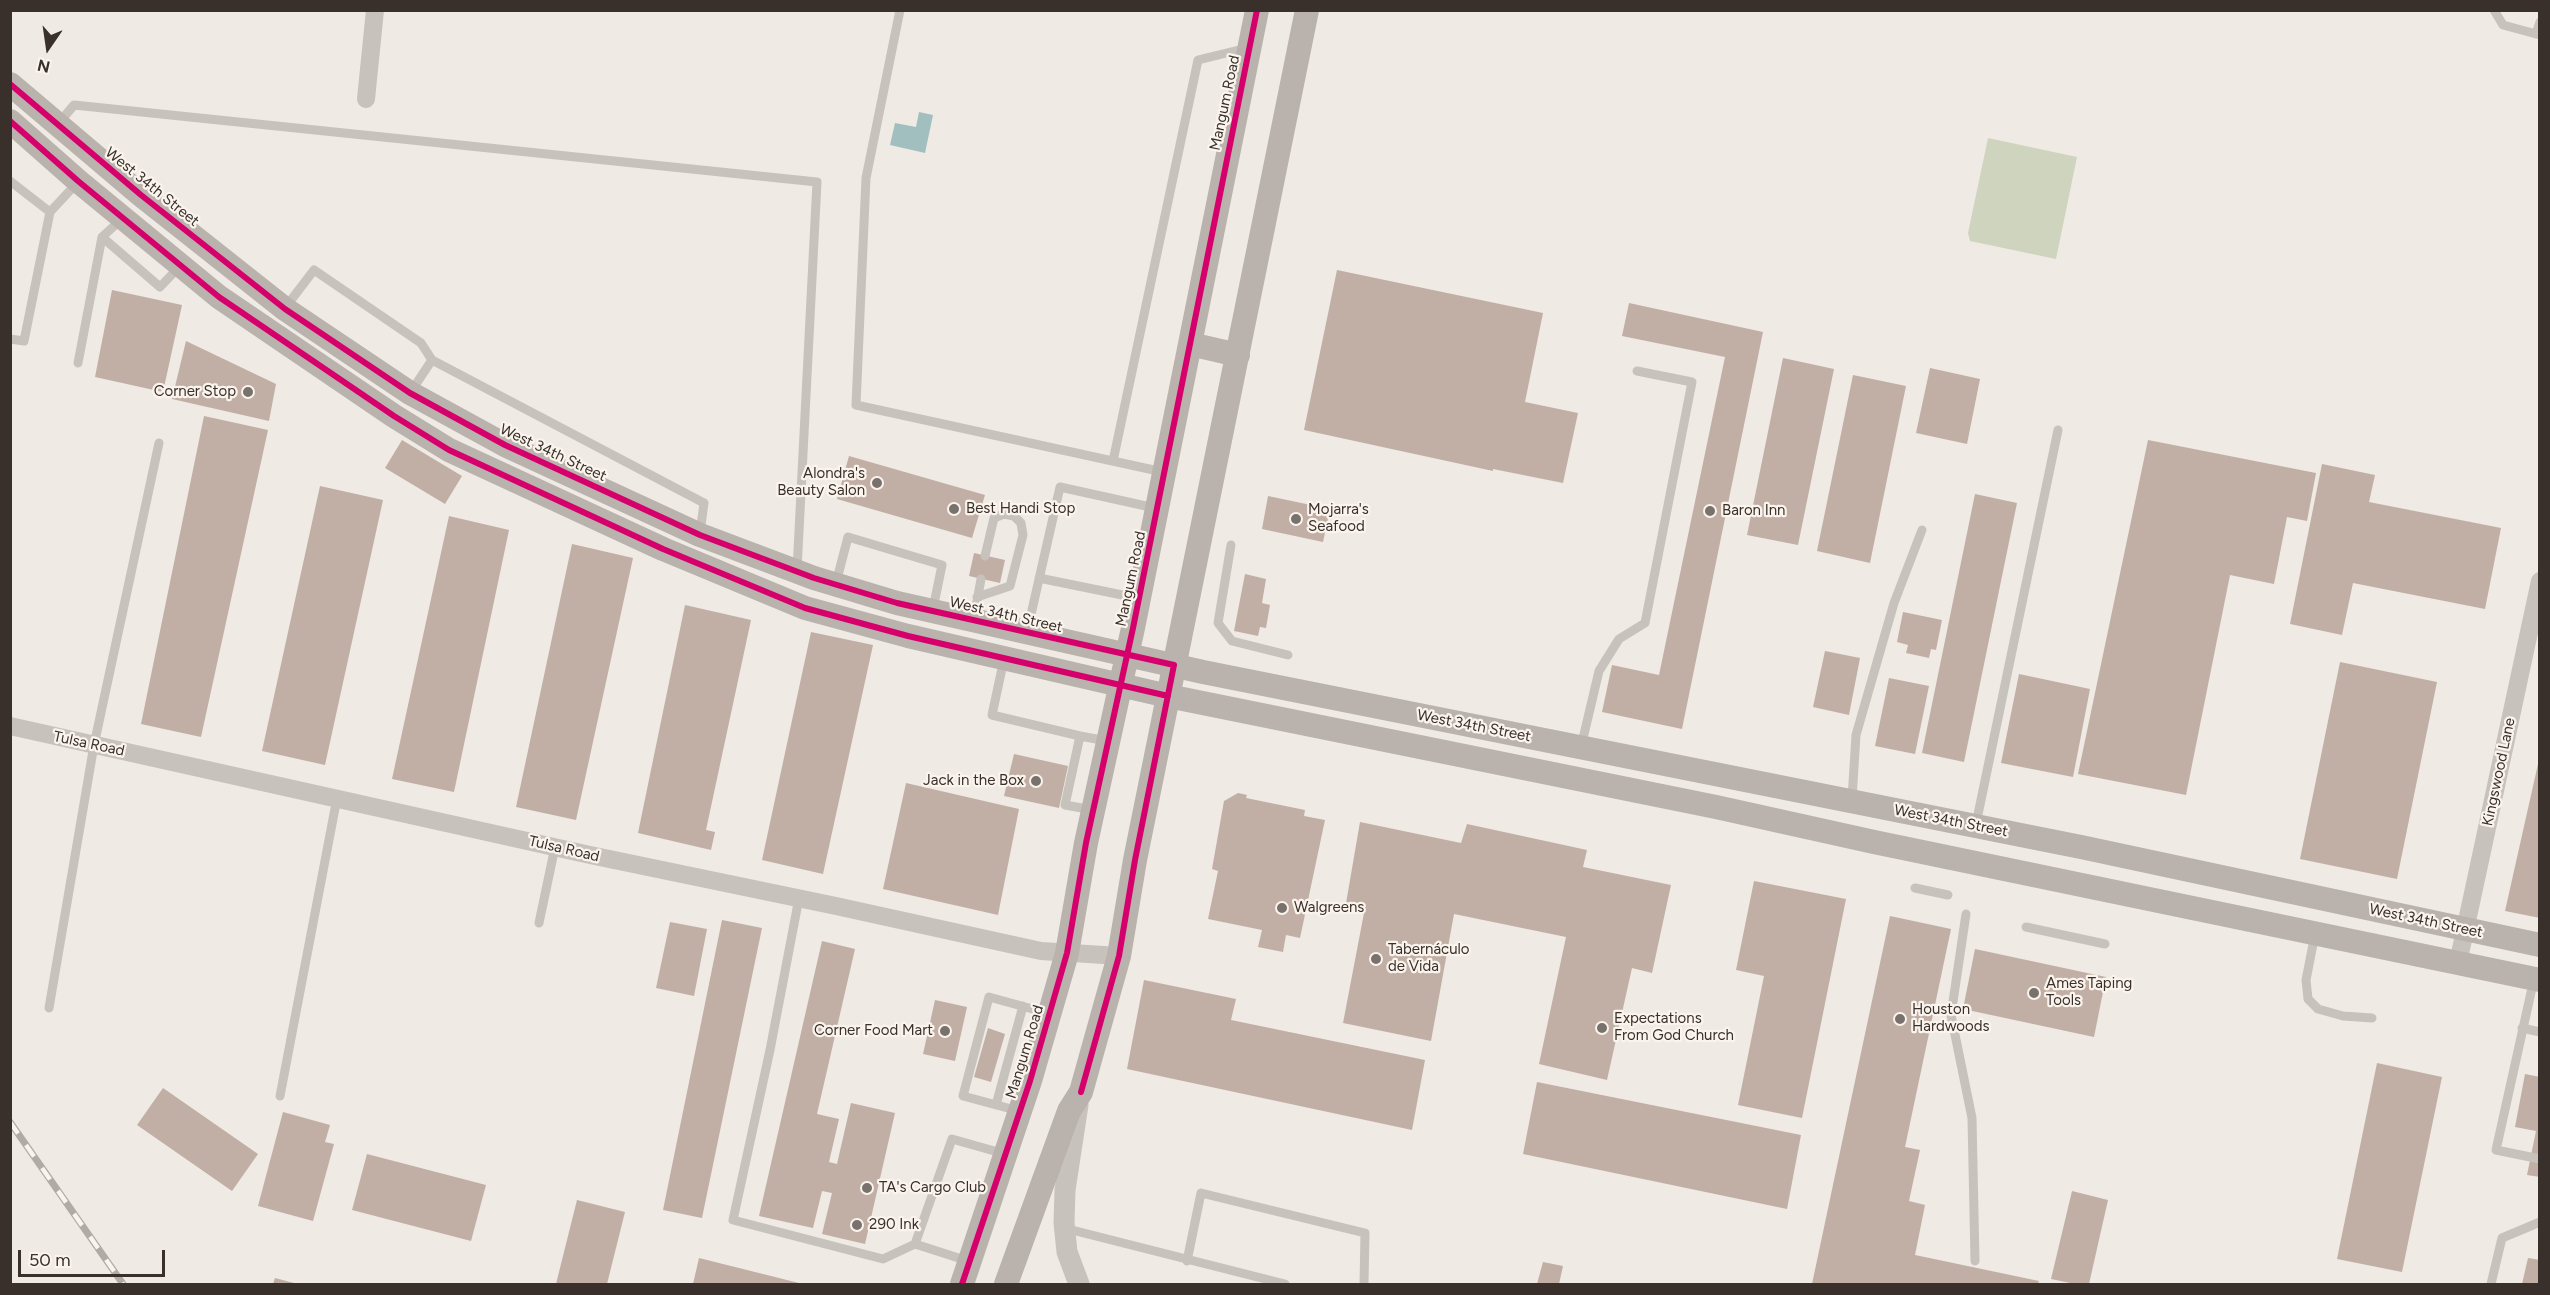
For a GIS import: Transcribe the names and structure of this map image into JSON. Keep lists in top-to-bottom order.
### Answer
{
  "streets": {
    "main road": ["Mangum Road", "West 34th Street"],
    "street": ["Tulsa Road", "Kingswood Lane"]
  },
  "crossings": [
    ["Mangum Road", "West 34th Street"],
    ["Mangum Road", "Tulsa Road"],
    ["West 34th Street", "Kingswood Lane"]
  ],
  "places": [
    "Corner Stop",
    "Alondra's Beauty Salon",
    "Best Handi Stop",
    "Baron Inn",
    "Mojarra's Seafood",
    "Jack in the Box",
    "Walgreens",
    "Tabernáculo de Vida",
    "Ames Taping Tools",
    "Houston Hardwoods",
    "Expectations From God Church",
    "Corner Food Mart",
    "TA's Cargo Club",
    "290 Ink"
  ],
  "scale_bar": "50 m",
  "north": "bottom"
}
